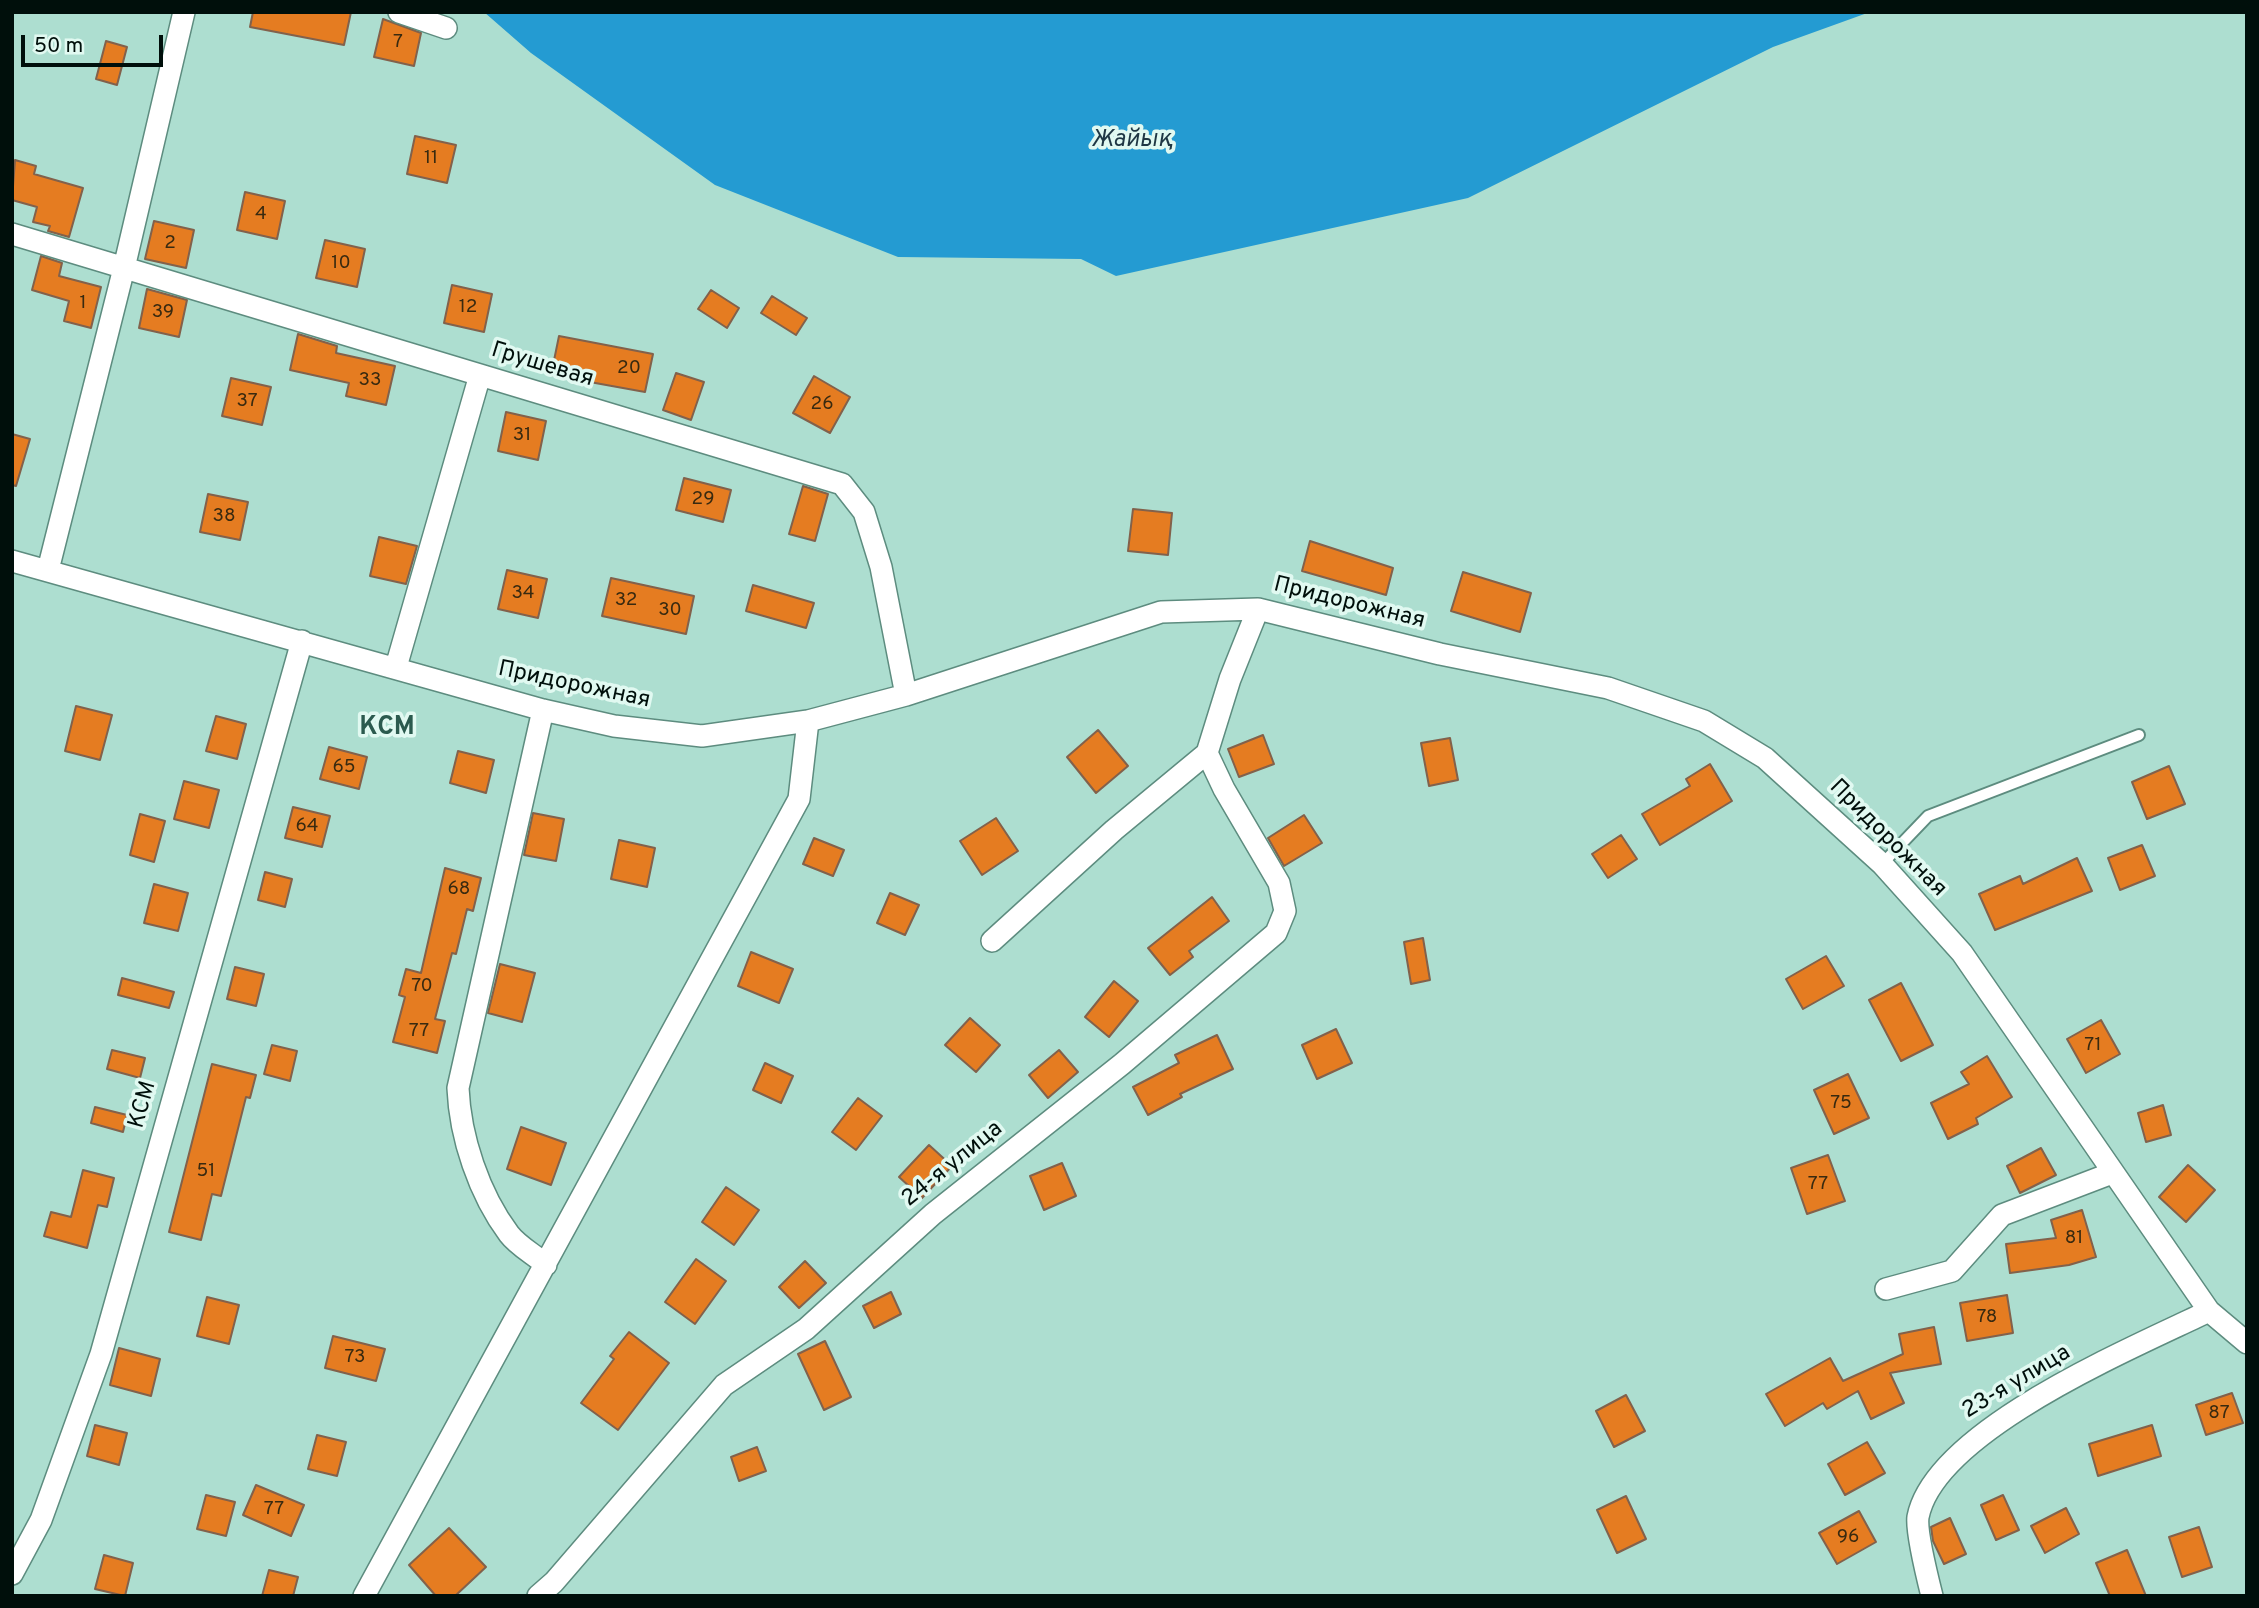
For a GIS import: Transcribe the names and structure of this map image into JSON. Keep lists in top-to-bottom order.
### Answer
{
  "streets": {
    "street": [
      "Грушевая",
      "Придорожная",
      "КСМ",
      "24-я улица",
      "23-я улица"
    ]
  },
  "crossings": [
    ["Грушевая", "Придорожная"],
    ["Придорожная", "КСМ"],
    ["Придорожная", "23-я улица"]
  ],
  "districts": ["КСМ"],
  "water": ["Жайық"],
  "house_numbers": [
    "7",
    "11",
    "4",
    "2",
    "10",
    "1",
    "12",
    "39",
    "20",
    "33",
    "37",
    "26",
    "31",
    "29",
    "38",
    "34",
    "32",
    "30",
    "65",
    "64",
    "68",
    "70",
    "77",
    "71",
    "75",
    "51",
    "77",
    "81",
    "78",
    "73",
    "87",
    "77",
    "96"
  ],
  "scale_bar": "50 m"
}
